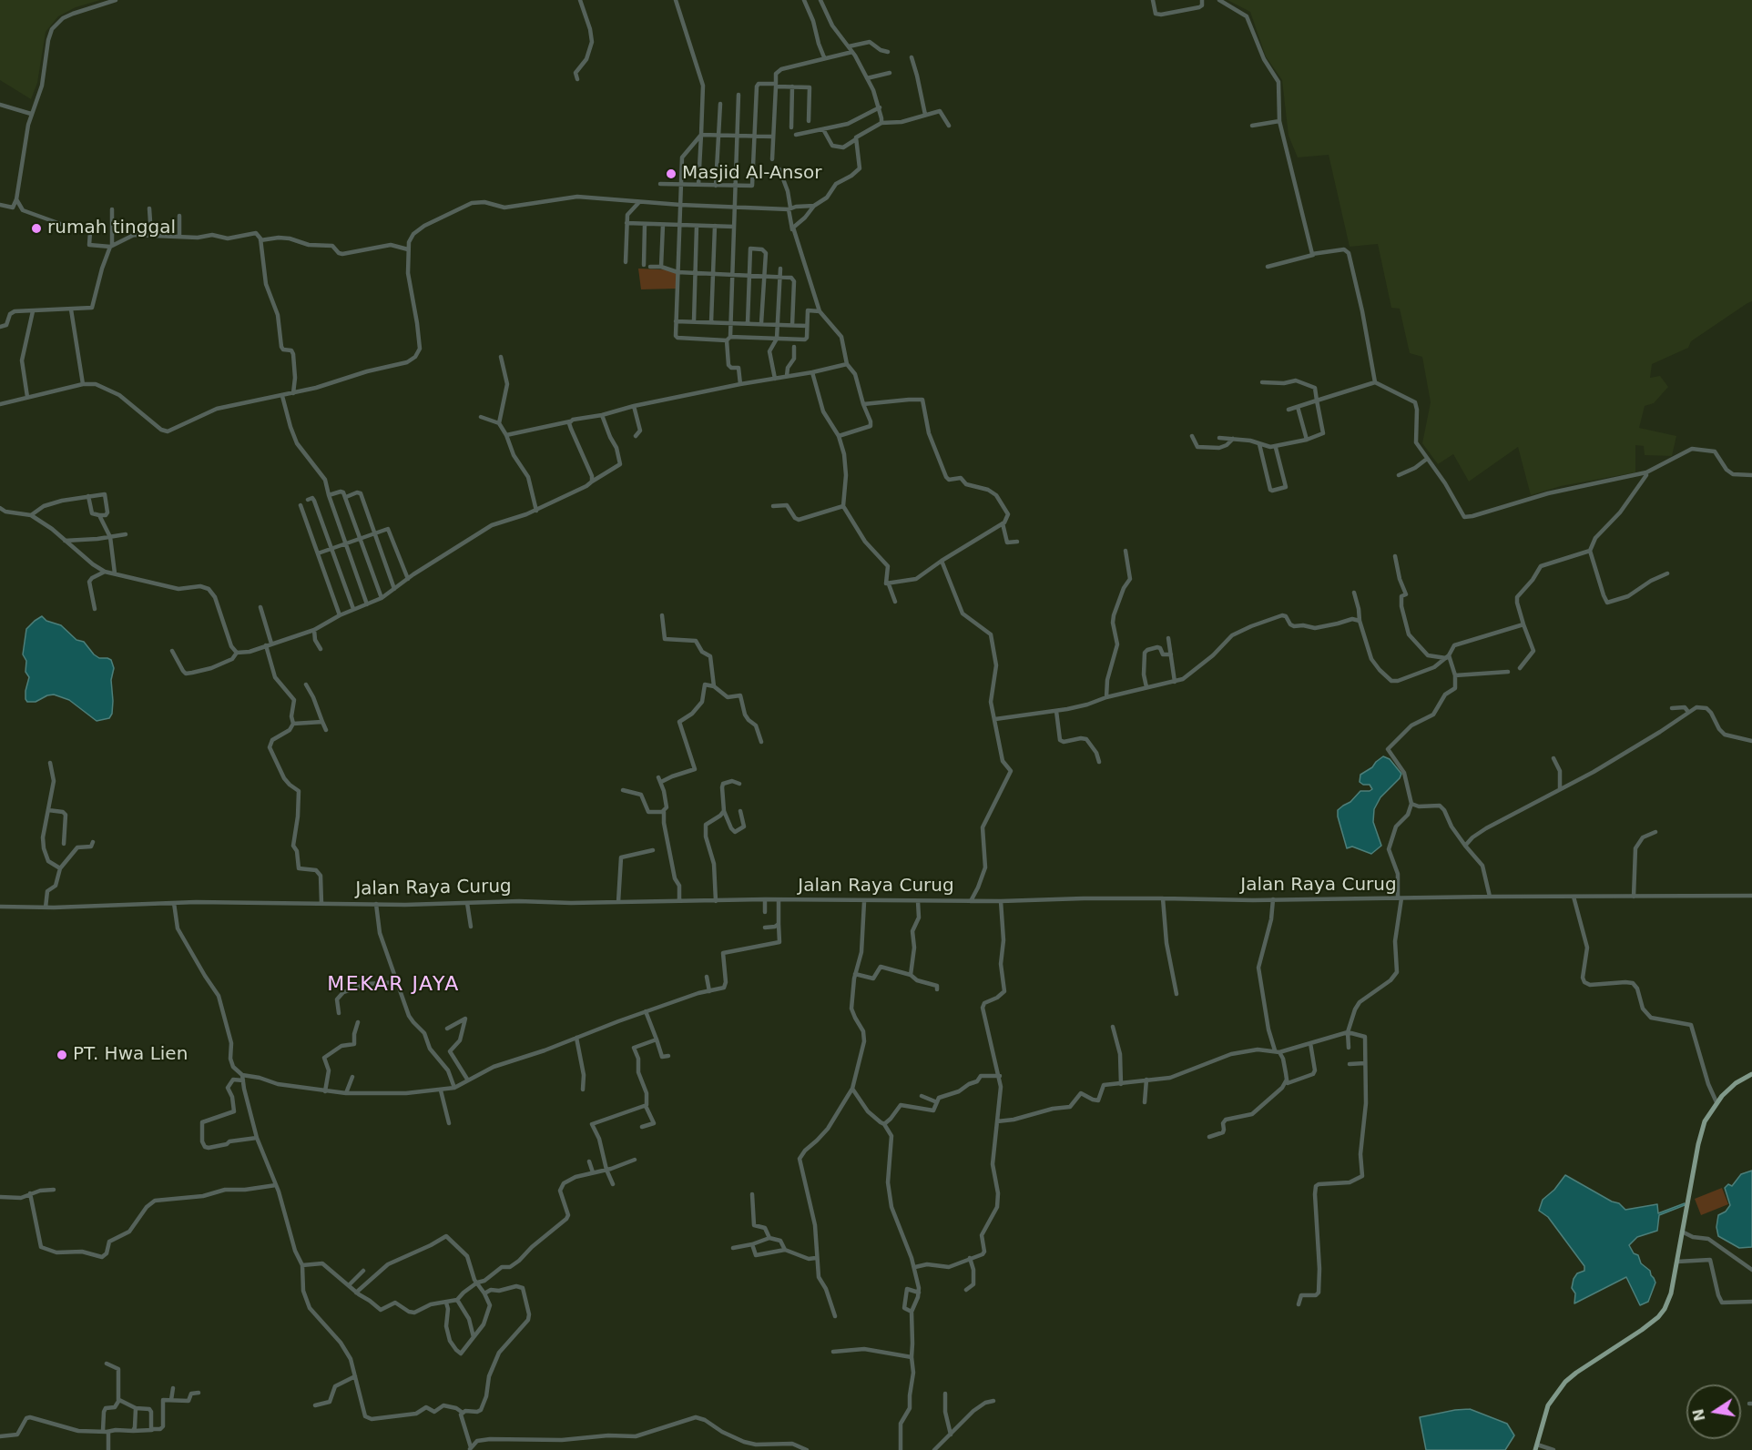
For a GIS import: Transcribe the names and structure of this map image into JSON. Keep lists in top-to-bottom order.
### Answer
{
  "streets": {
    "street": ["Jalan Raya Curug"]
  },
  "districts": ["MEKAR JAYA"],
  "places": ["Masjid Al-Ansor", "rumah tinggal", "PT. Hwa Lien"],
  "north": "left"
}
